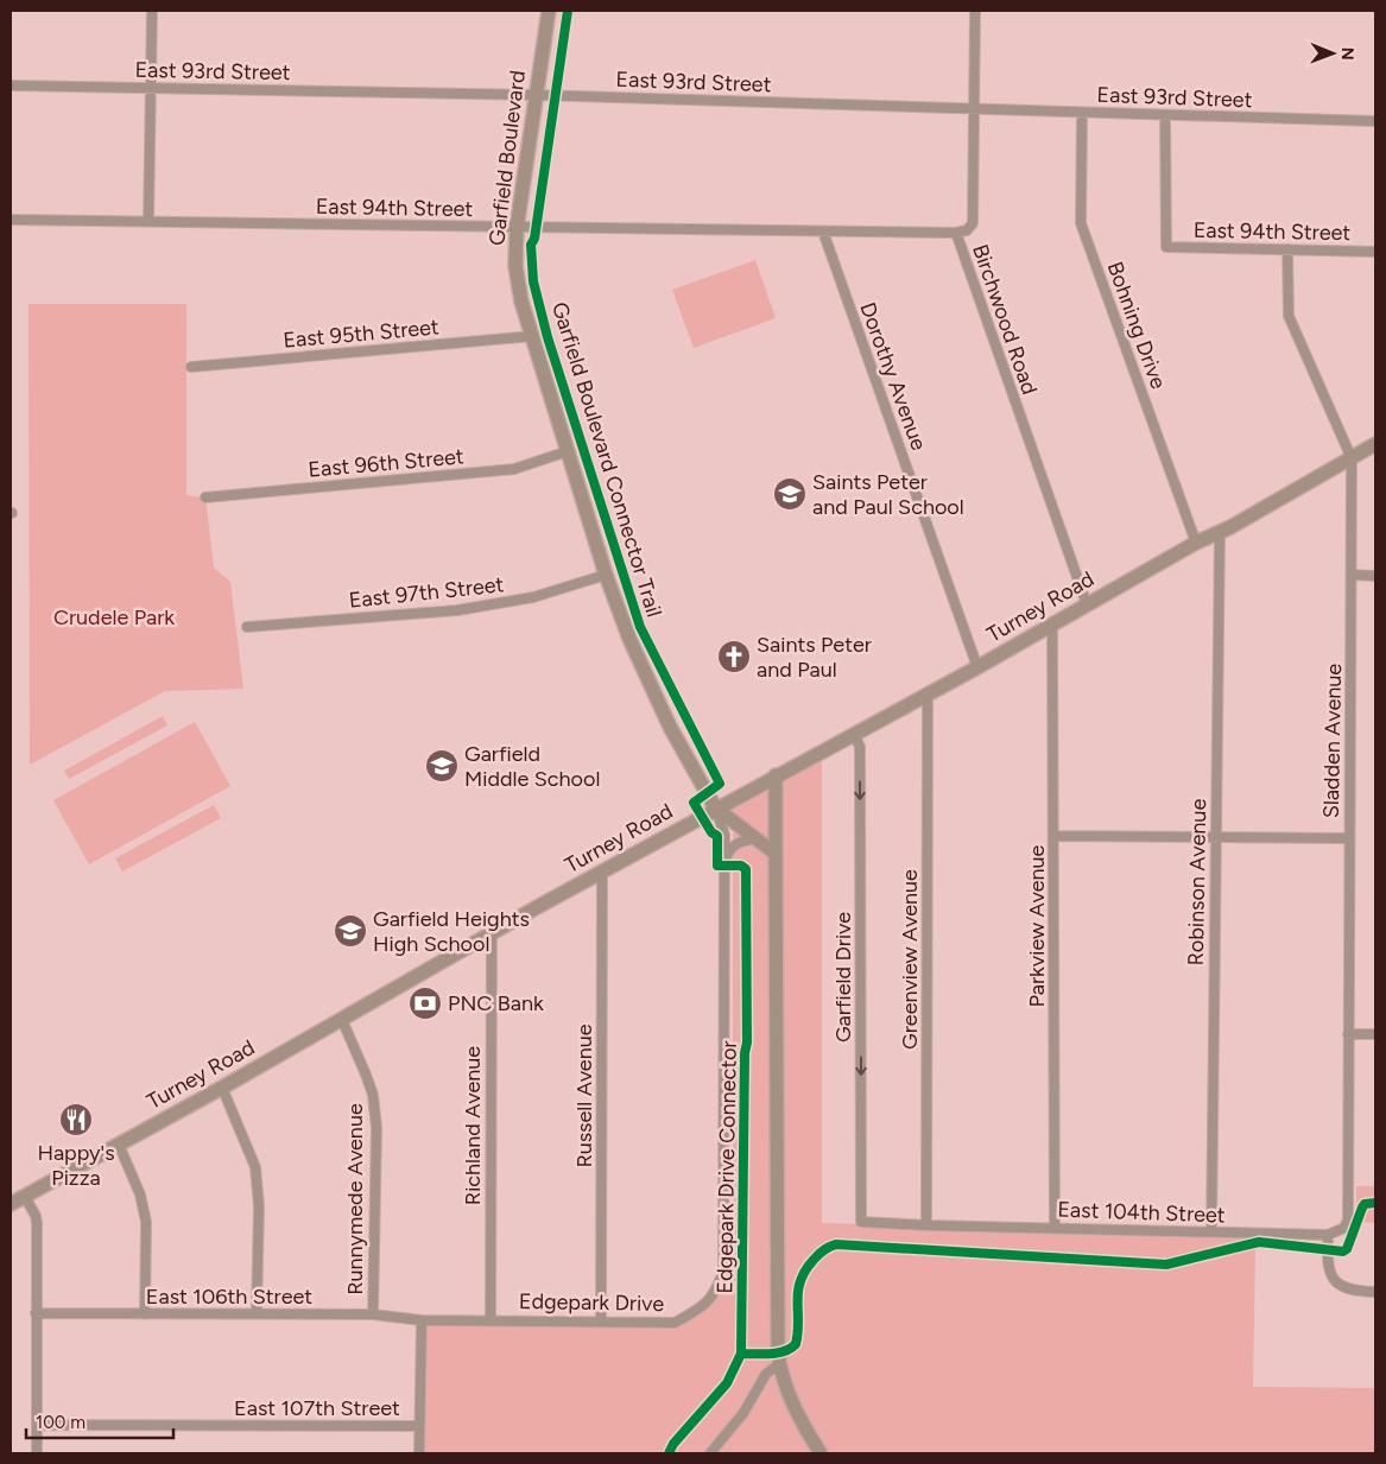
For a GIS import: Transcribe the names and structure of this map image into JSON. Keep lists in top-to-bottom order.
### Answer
{
  "streets": {
    "street": [
      "East 93rd Street",
      "Garfield Boulevard",
      "East 94th Street",
      "Birchwood Road",
      "Bohning Drive",
      "East 95th Street",
      "Dorothy Avenue",
      "East 96th Street",
      "East 97th Street",
      "Turney Road",
      "Sladden Avenue",
      "Robinson Avenue",
      "Parkview Avenue",
      "Greenview Avenue",
      "Garfield Drive",
      "Russell Avenue",
      "Richland Avenue",
      "Runnymede Avenue",
      "East 104th Street",
      "East 106th Street",
      "Edgepark Drive",
      "East 107th Street"
    ],
    "cycle path": ["Garfield Boulevard Connector Trail"]
  },
  "crossings": [
    ["East 93rd Street", "Garfield Boulevard"],
    ["East 93rd Street", "East 94th Street"],
    ["East 93rd Street", "Birchwood Road"],
    ["East 93rd Street", "Bohning Drive"],
    ["Garfield Boulevard", "East 94th Street"],
    ["Garfield Boulevard", "East 95th Street"],
    ["Garfield Boulevard", "East 96th Street"],
    ["Garfield Boulevard", "East 97th Street"],
    ["Garfield Boulevard", "Turney Road"],
    ["Garfield Boulevard", "Edgepark Drive"],
    ["East 94th Street", "Birchwood Road"],
    ["East 94th Street", "Dorothy Avenue"],
    ["East 94th Street", "Sladden Avenue"],
    ["Birchwood Road", "Turney Road"],
    ["Bohning Drive", "Turney Road"],
    ["Dorothy Avenue", "Turney Road"],
    ["Turney Road", "Sladden Avenue"],
    ["Turney Road", "Robinson Avenue"],
    ["Turney Road", "Parkview Avenue"],
    ["Turney Road", "Greenview Avenue"],
    ["Turney Road", "Garfield Drive"],
    ["Turney Road", "Russell Avenue"],
    ["Turney Road", "Richland Avenue"],
    ["Turney Road", "Runnymede Avenue"],
    ["Turney Road", "Edgepark Drive"],
    ["Sladden Avenue", "East 104th Street"],
    ["Robinson Avenue", "East 104th Street"],
    ["Parkview Avenue", "East 104th Street"],
    ["Greenview Avenue", "East 104th Street"],
    ["Garfield Drive", "East 104th Street"],
    ["Russell Avenue", "Edgepark Drive"],
    ["Richland Avenue", "Edgepark Drive"],
    ["Runnymede Avenue", "East 106th Street"],
    ["East 106th Street", "Edgepark Drive"]
  ],
  "one_way": ["Garfield Drive"],
  "parks": ["Crudele Park"],
  "places": {
    "school or university": ["Saints Peter and Paul School", "Garfield Middle School", "Garfield Heights High School"],
    "church": ["Saints Peter and Paul"],
    "bank": ["PNC Bank"],
    "restaurant": ["Happy's Pizza"]
  },
  "scale_bar": "100 m",
  "north": "right"
}
